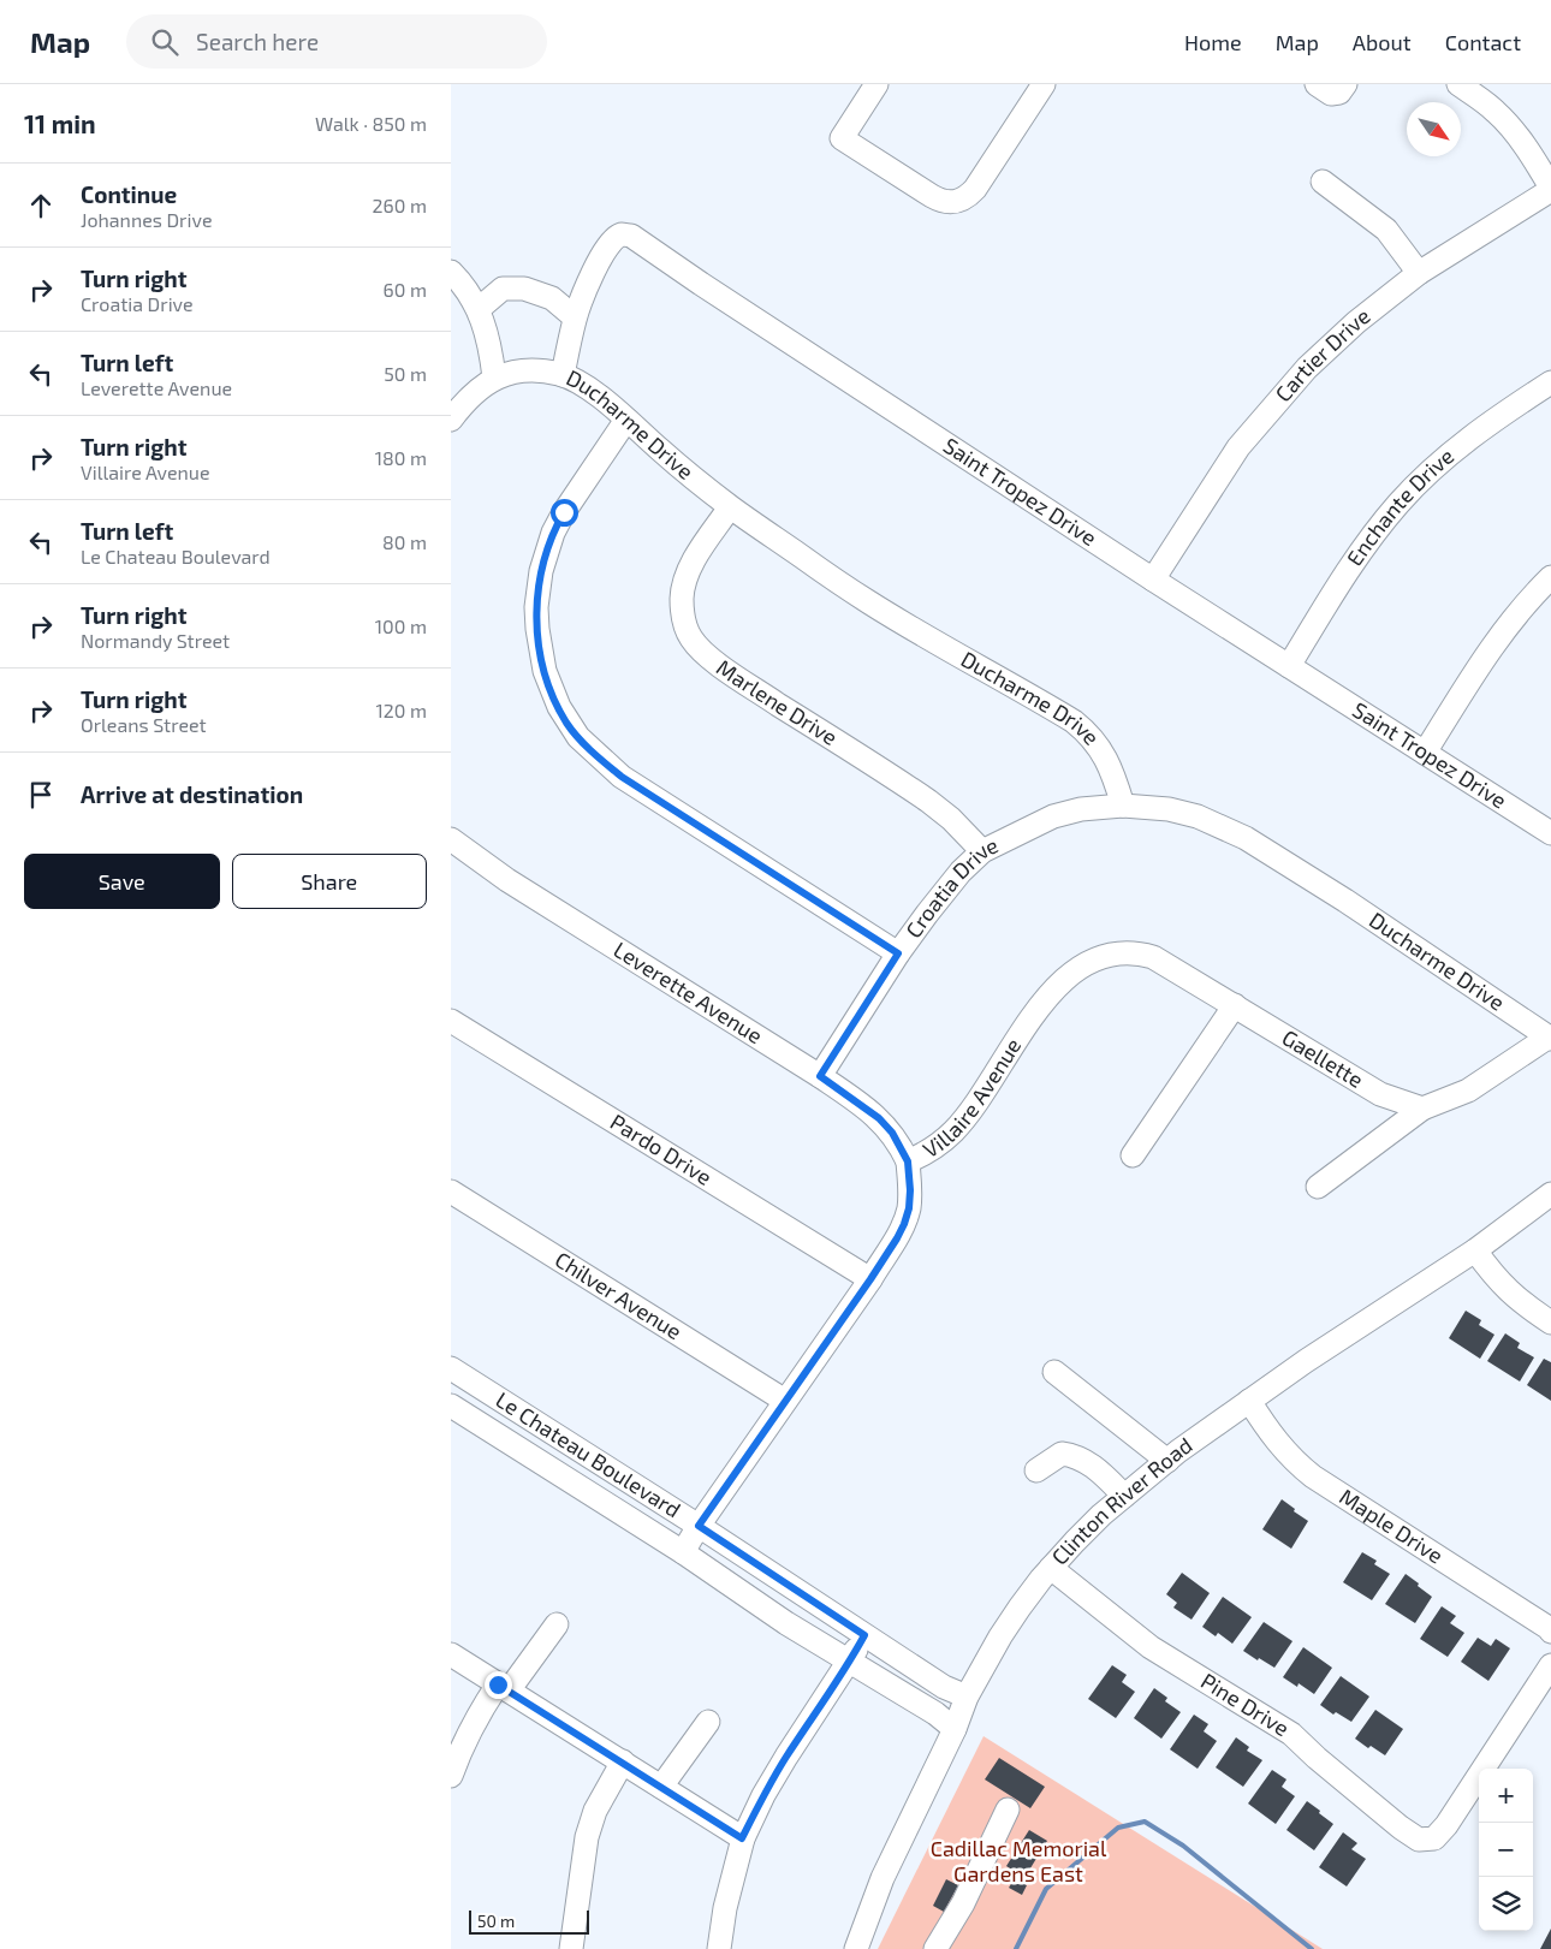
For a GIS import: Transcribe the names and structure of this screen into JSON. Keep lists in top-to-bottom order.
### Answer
{
  "streets": {
    "street": [
      "Cartier Drive",
      "Ducharme Drive",
      "Saint Tropez Drive",
      "Enchante Drive",
      "Marlene Drive",
      "Croatia Drive",
      "Leverette Avenue",
      "Gaellette",
      "Villaire Avenue",
      "Pardo Drive",
      "Chilver Avenue",
      "Le Chateau Boulevard",
      "Clinton River Road",
      "Maple Drive",
      "Pine Drive"
    ]
  },
  "crossings": [
    ["Cartier Drive", "Saint Tropez Drive"],
    ["Ducharme Drive", "Saint Tropez Drive"],
    ["Ducharme Drive", "Marlene Drive"],
    ["Ducharme Drive", "Croatia Drive"],
    ["Saint Tropez Drive", "Enchante Drive"],
    ["Marlene Drive", "Croatia Drive"],
    ["Croatia Drive", "Leverette Avenue"],
    ["Leverette Avenue", "Villaire Avenue"],
    ["Gaellette", "Villaire Avenue"],
    ["Villaire Avenue", "Pardo Drive"],
    ["Villaire Avenue", "Chilver Avenue"],
    ["Villaire Avenue", "Le Chateau Boulevard"],
    ["Le Chateau Boulevard", "Clinton River Road"],
    ["Clinton River Road", "Maple Drive"],
    ["Clinton River Road", "Pine Drive"]
  ],
  "parks": ["Cadillac Memorial Gardens East"],
  "scale_bar": "50 m",
  "north": "bottom right",
  "page": {
    "header": "Map",
    "search": "Search here",
    "nav": [
      "Home",
      "Map",
      "About",
      "Contact"
    ],
    "heading": ["11 min", "Walk · 850 m"],
    "list": [
      ["Continue", "Johannes Drive", "260 m"],
      ["Turn right", "Croatia Drive", "60 m"],
      ["Turn left", "Leverette Avenue", "50 m"],
      ["Turn right", "Villaire Avenue", "180 m"],
      ["Turn left", "Le Chateau Boulevard", "80 m"],
      ["Turn right", "Normandy Street", "100 m"],
      ["Turn right", "Orleans Street", "120 m"],
      "Arrive at destination"
    ],
    "buttons": ["Save", "Share"],
    "map_buttons": ["+", "−"],
    "scale": "50 m"
  }
}
